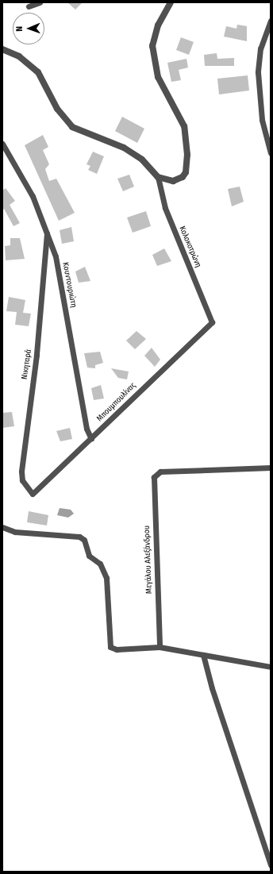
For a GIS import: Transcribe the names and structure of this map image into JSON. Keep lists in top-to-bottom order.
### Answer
{
  "streets": {
    "street": [
      "Κολοκοτρώνη",
      "Κουντουριώτη",
      "Νικηταρά",
      "Μπουμπουλίνας",
      "Μεγάλου Αλεξάνδρου"
    ]
  },
  "crossings": [
    ["Κολοκοτρώνη", "Μπουμπουλίνας"],
    ["Κουντουριώτη", "Νικηταρά"],
    ["Κουντουριώτη", "Μπουμπουλίνας"],
    ["Νικηταρά", "Μπουμπουλίνας"]
  ],
  "north": "left"
}
